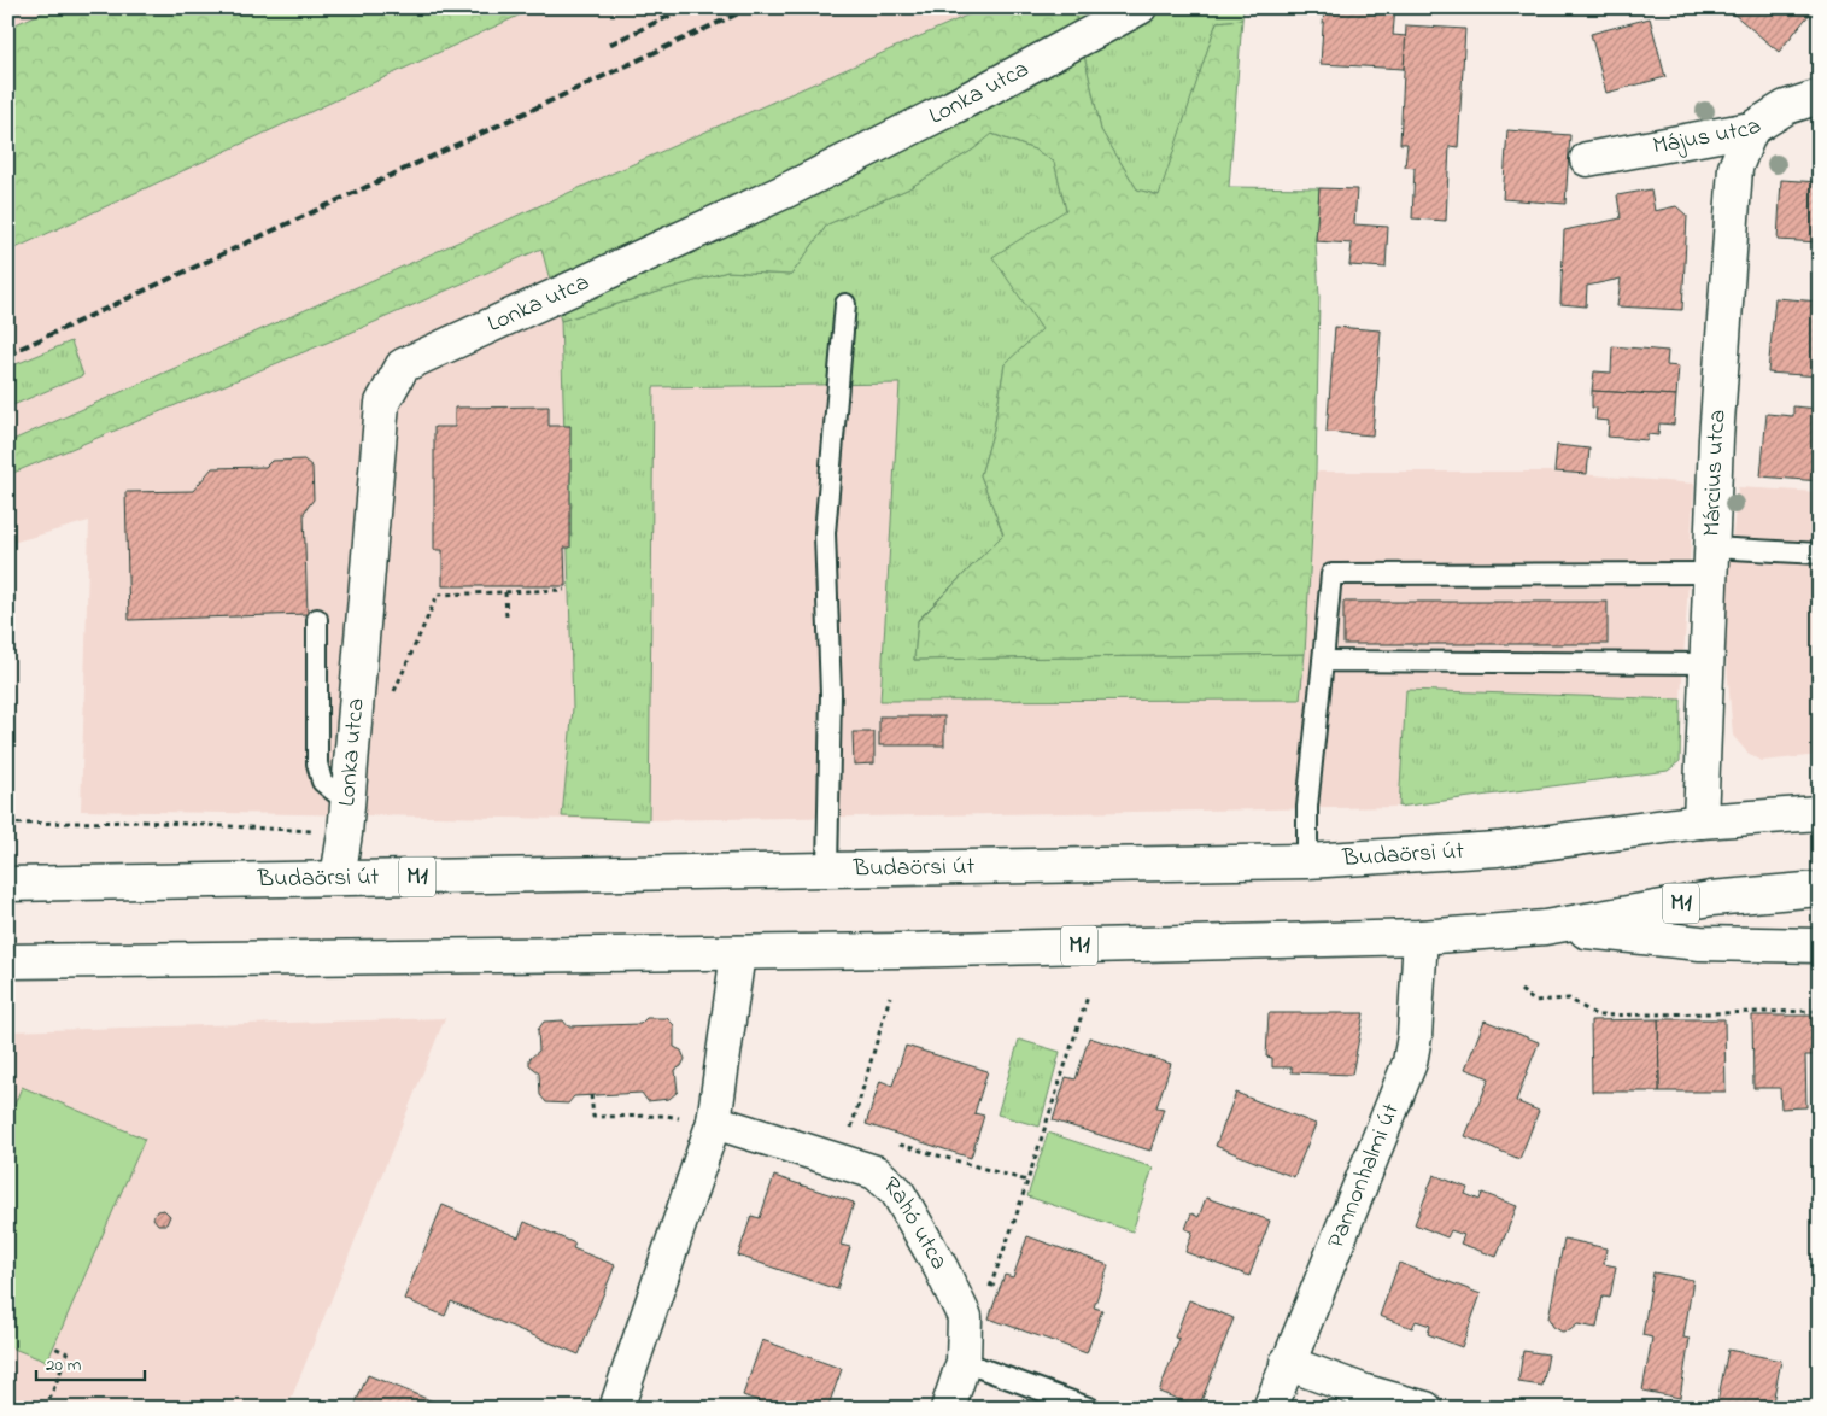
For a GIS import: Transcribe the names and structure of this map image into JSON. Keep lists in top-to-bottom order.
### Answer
{
  "streets": {
    "main road": [
      "Lonka utca",
      "Május utca",
      "Március utca",
      "Budaörsi út",
      "M1",
      "Pannonhalmi út",
      "Rahó utca"
    ]
  },
  "crossings": [
    ["Lonka utca", "Budaörsi út"],
    ["Május utca", "Március utca"],
    ["Március utca", "Budaörsi út"],
    ["M1", "Pannonhalmi út"]
  ],
  "scale_bar": "20 m"
}
